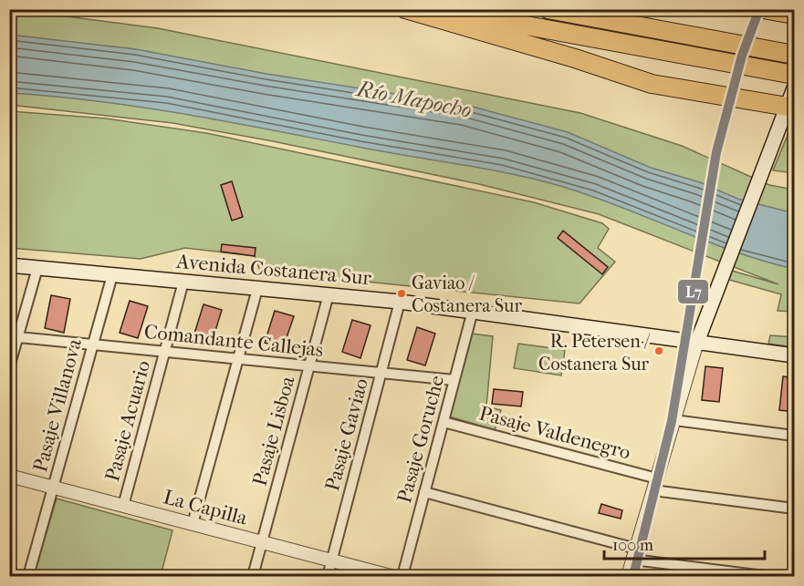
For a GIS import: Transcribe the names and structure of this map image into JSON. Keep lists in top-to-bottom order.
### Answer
{
  "streets": {
    "main road": ["Avenida Costanera Sur"],
    "street": [
      "Comandante Callejas",
      "Pasaje Villanova",
      "Pasaje Acuario",
      "Pasaje Lisboa",
      "Pasaje Valdenegro",
      "Pasaje Gaviao",
      "Pasaje Goruche",
      "La Capilla"
    ]
  },
  "crossings": [
    ["Avenida Costanera Sur", "Pasaje Villanova"],
    ["Avenida Costanera Sur", "Pasaje Acuario"],
    ["Avenida Costanera Sur", "Pasaje Lisboa"],
    ["Avenida Costanera Sur", "Pasaje Gaviao"],
    ["Avenida Costanera Sur", "Pasaje Goruche"],
    ["Comandante Callejas", "Pasaje Villanova"],
    ["Comandante Callejas", "Pasaje Acuario"],
    ["Comandante Callejas", "Pasaje Lisboa"],
    ["Comandante Callejas", "Pasaje Gaviao"],
    ["Comandante Callejas", "Pasaje Goruche"],
    ["Pasaje Villanova", "La Capilla"],
    ["Pasaje Acuario", "La Capilla"],
    ["Pasaje Lisboa", "La Capilla"],
    ["Pasaje Valdenegro", "Pasaje Goruche"],
    ["Pasaje Gaviao", "La Capilla"]
  ],
  "water": ["Río Mapocho"],
  "places": ["Gaviao / Costanera Sur", "R. Petersen / Costanera Sur"],
  "lines": ["transit line L7"],
  "scale_bar": "100 m"
}
